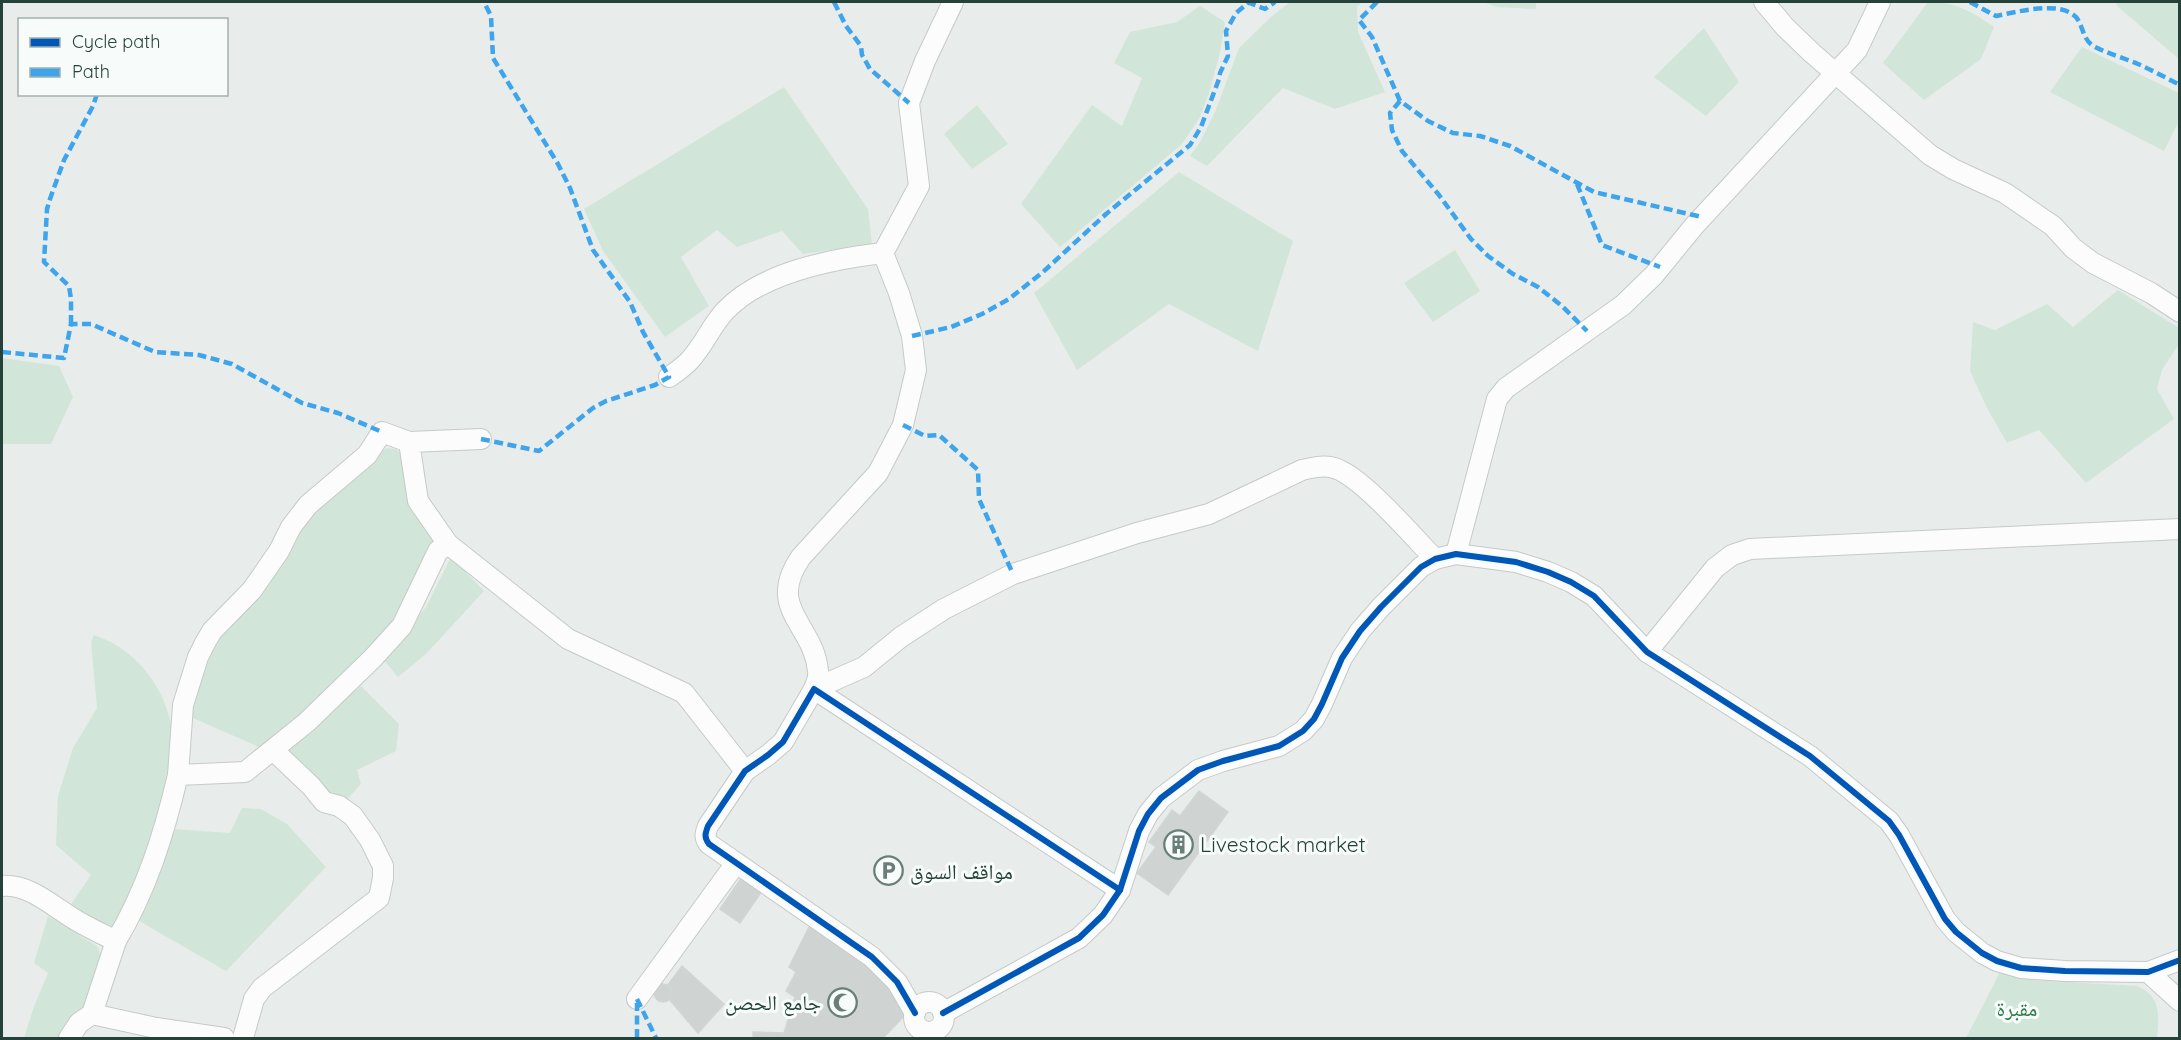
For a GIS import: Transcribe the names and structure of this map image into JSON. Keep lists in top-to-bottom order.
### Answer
{
  "parks": ["مقبرة"],
  "places": {
    "building": ["Livestock market"],
    "parking": ["مواقف السوق"],
    "mosque": ["جامع الحصن"]
  },
  "legend": ["Cycle path", "Path"]
}
